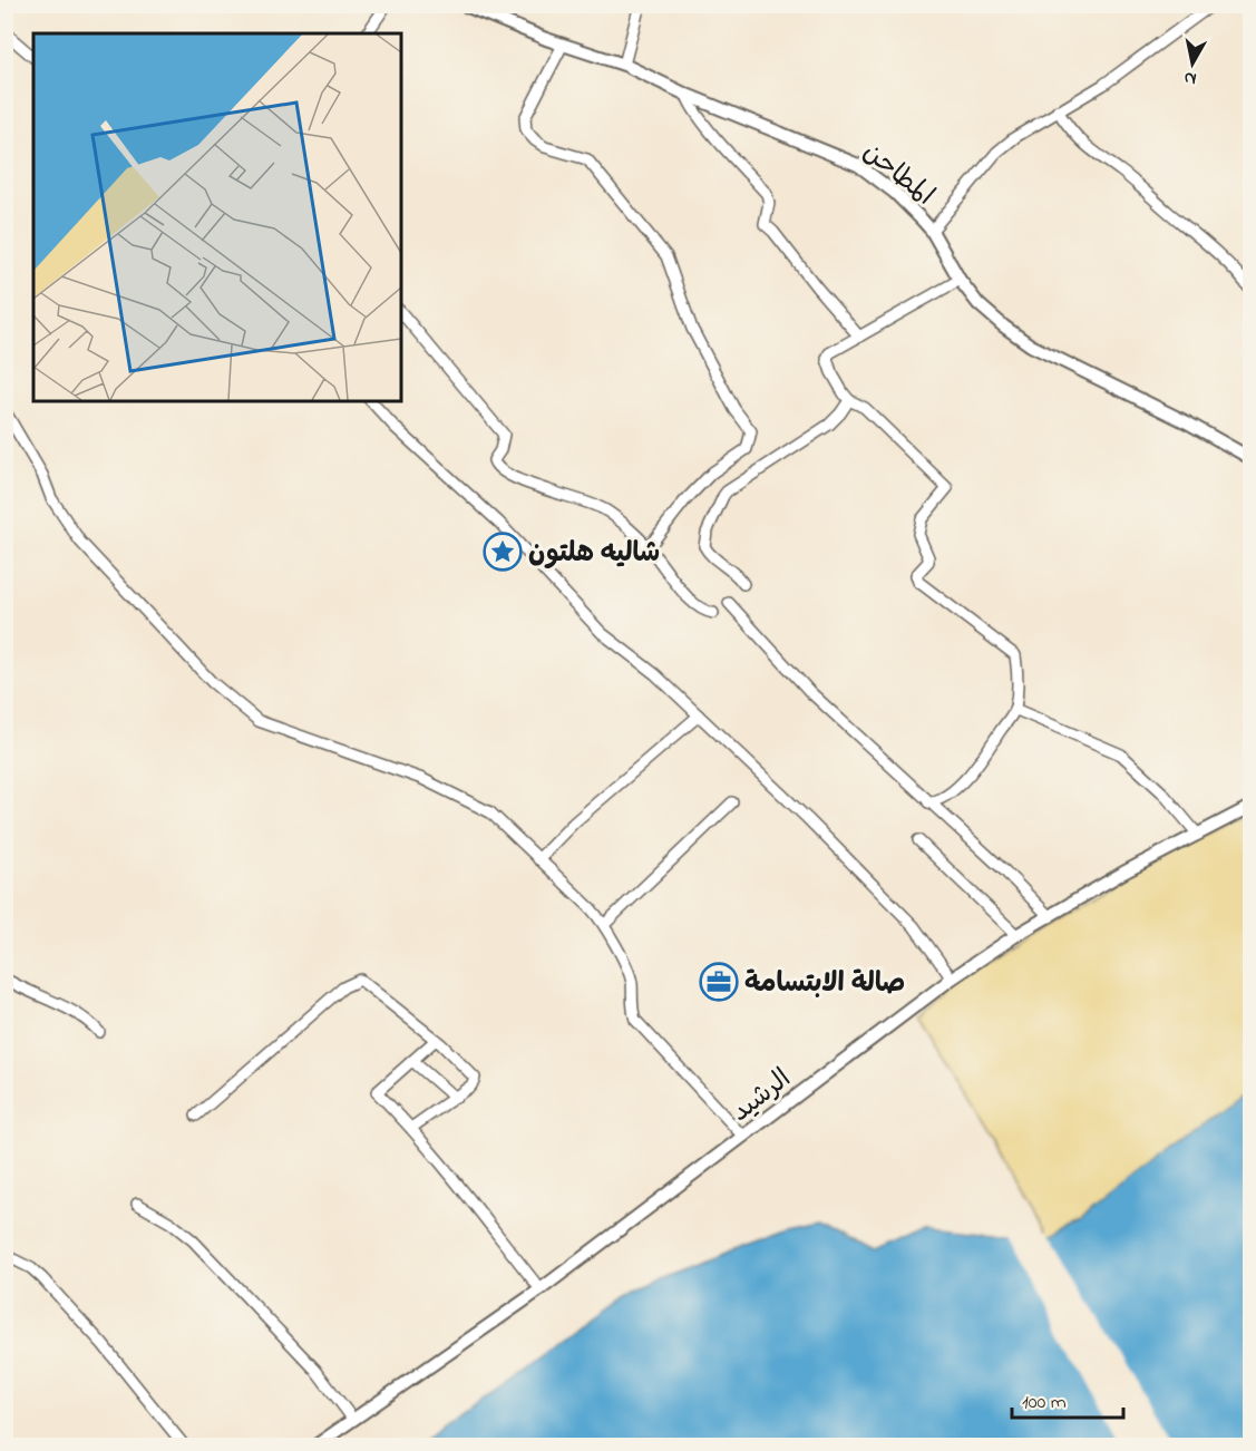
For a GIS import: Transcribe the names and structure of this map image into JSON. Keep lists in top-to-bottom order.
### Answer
{
  "streets": {
    "main road": ["المطاحن", "الرشيد"]
  },
  "places": {
    "place": ["شاليه هلتون"],
    "office": ["صالة الابتسامة"]
  },
  "scale_bar": "100 m",
  "north": "bottom"
}
